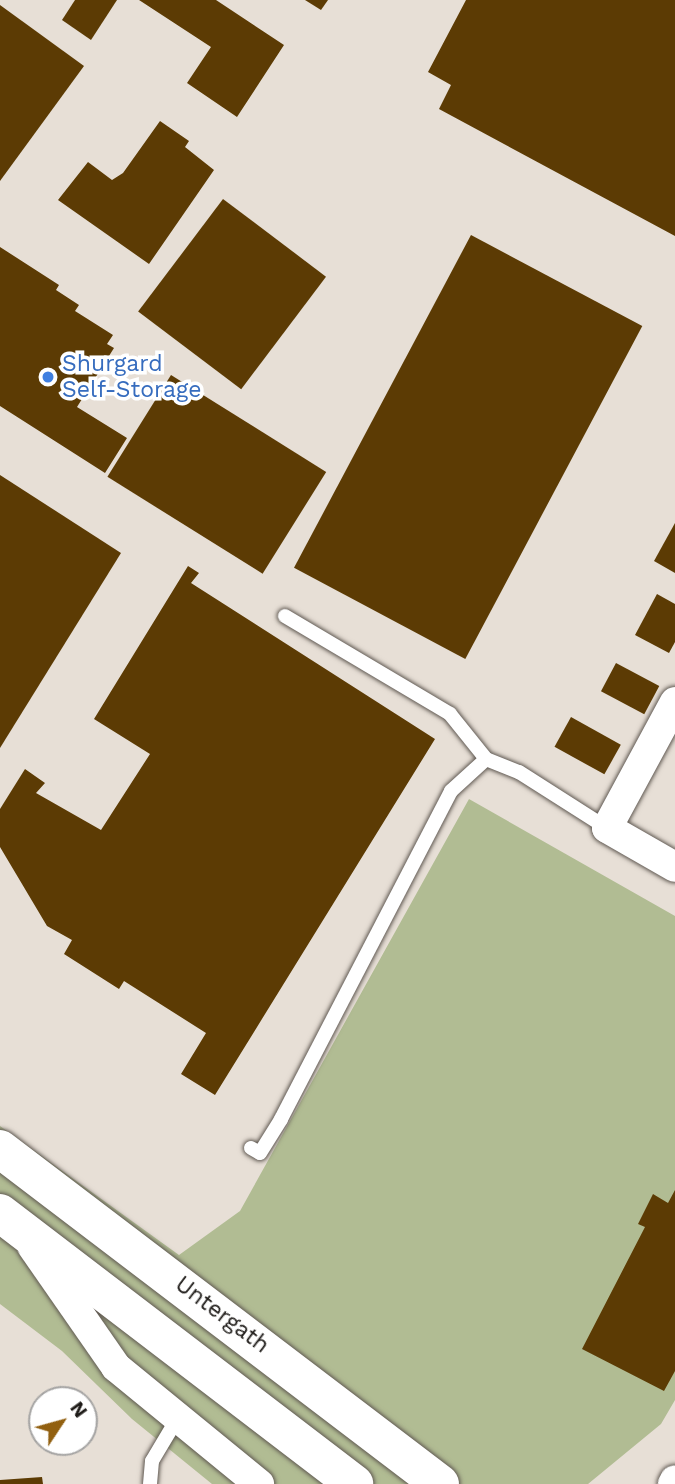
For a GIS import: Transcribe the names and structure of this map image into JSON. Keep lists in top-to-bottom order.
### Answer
{
  "streets": {
    "main road": ["Untergath"]
  },
  "places": ["Shurgard Self-Storage"],
  "north": "top right"
}
